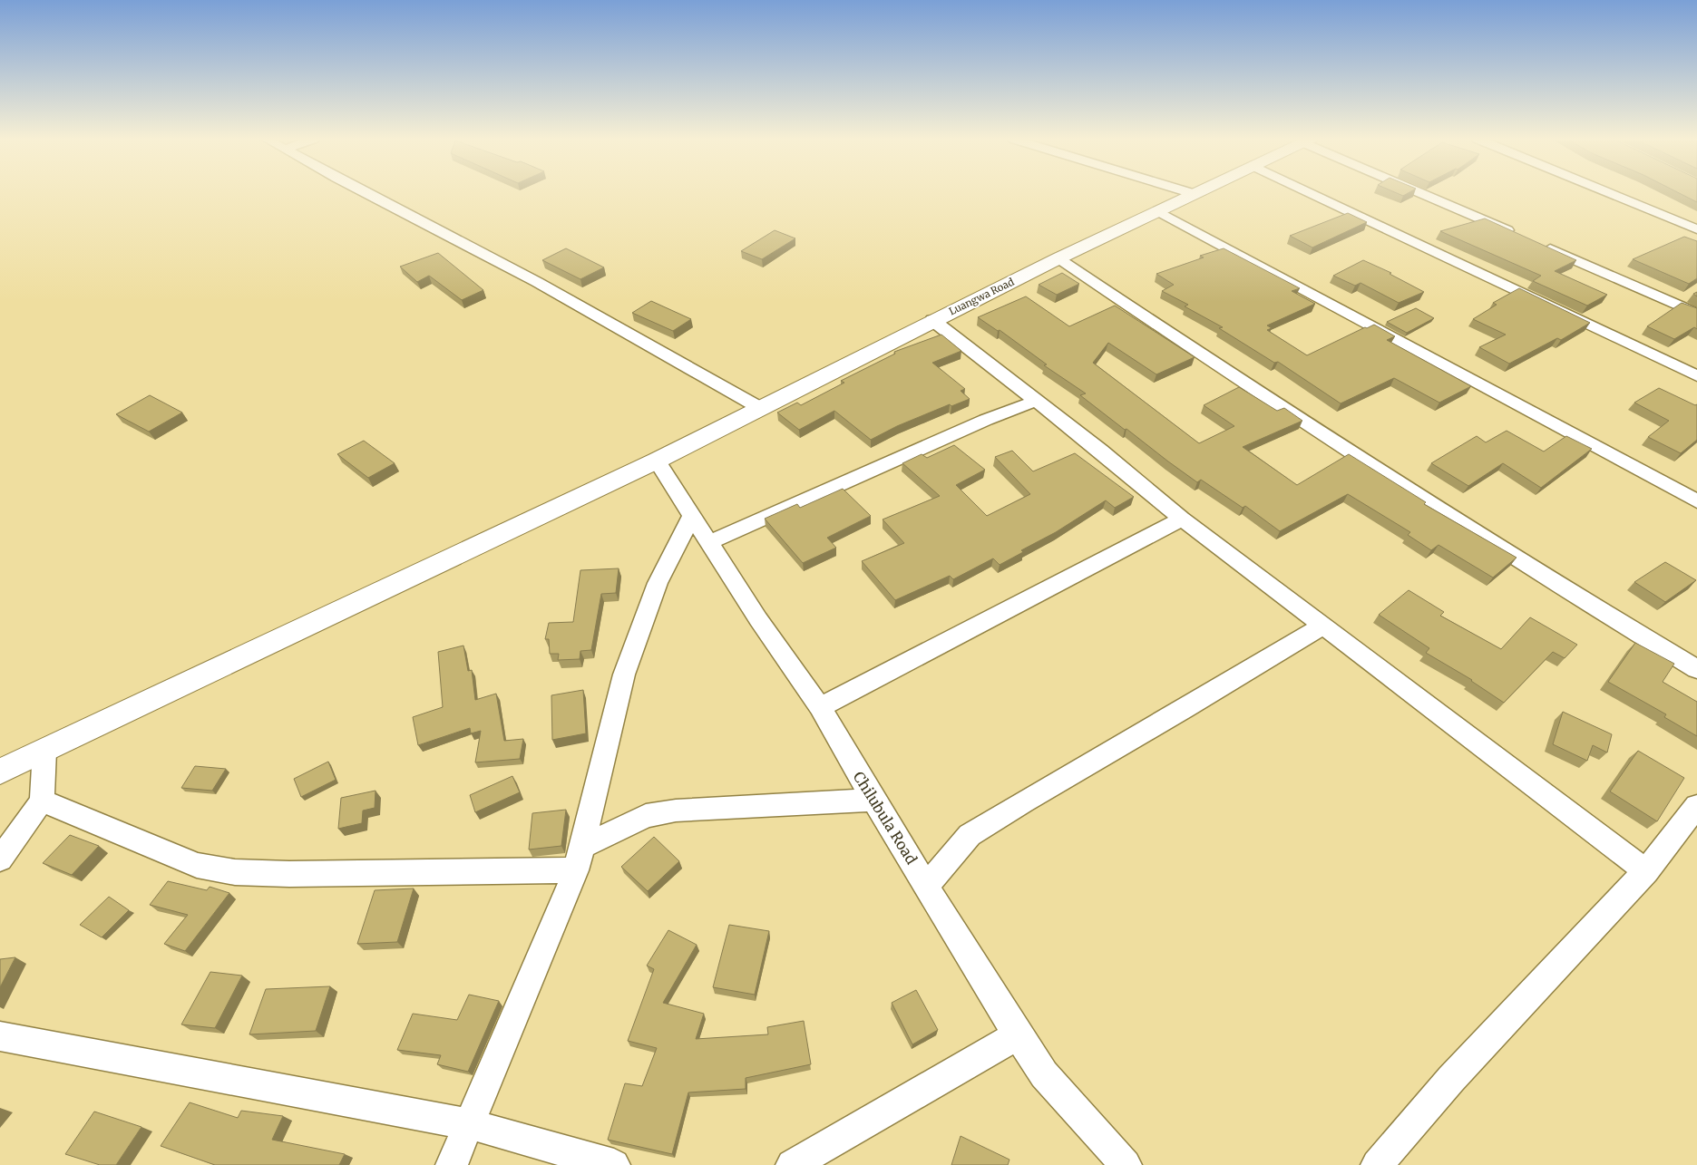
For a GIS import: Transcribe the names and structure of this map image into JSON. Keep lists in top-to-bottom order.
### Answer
{
  "streets": {
    "street": ["Luangwa Road", "Chilubula Road"]
  },
  "crossings": [
    ["Luangwa Road", "Chilubula Road"]
  ]
}
